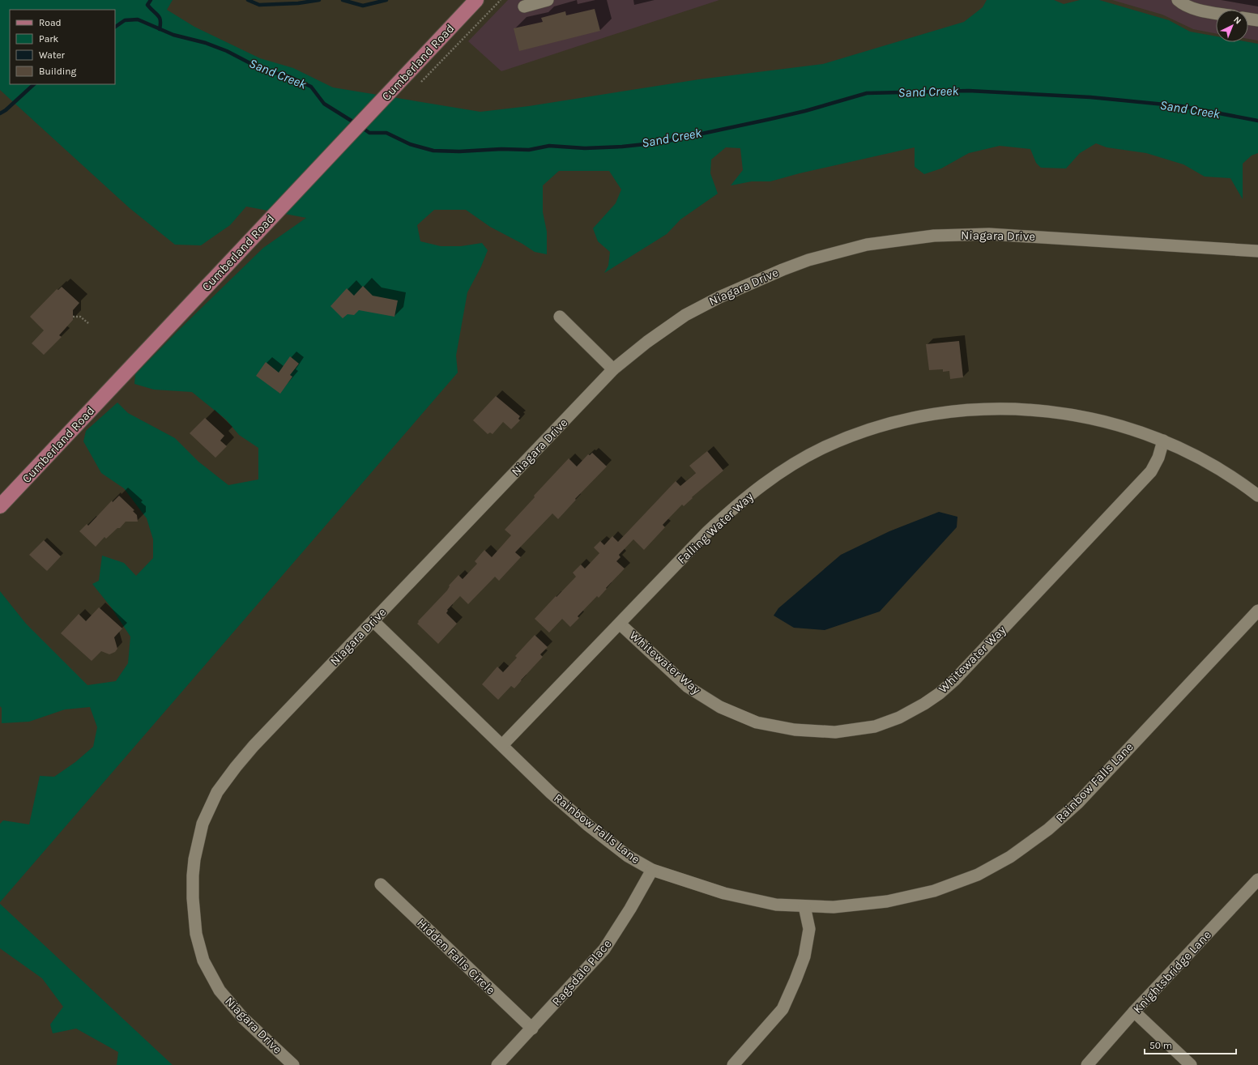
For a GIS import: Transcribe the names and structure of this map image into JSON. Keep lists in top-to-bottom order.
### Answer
{
  "streets": {
    "main road": ["Cumberland Road"],
    "street": [
      "Niagara Drive",
      "Falling Water Way",
      "Whitewater Way",
      "Rainbow Falls Lane",
      "Hidden Falls Circle",
      "Knightsbridge Lane",
      "Ragsdale Place"
    ]
  },
  "crossings": [
    ["Niagara Drive", "Rainbow Falls Lane"],
    ["Falling Water Way", "Whitewater Way"],
    ["Falling Water Way", "Rainbow Falls Lane"],
    ["Rainbow Falls Lane", "Ragsdale Place"],
    ["Hidden Falls Circle", "Ragsdale Place"]
  ],
  "water": ["Sand Creek"],
  "legend": [
    "Road",
    "Park",
    "Water",
    "Building"
  ],
  "scale_bar": "50 m",
  "north": "top right"
}
